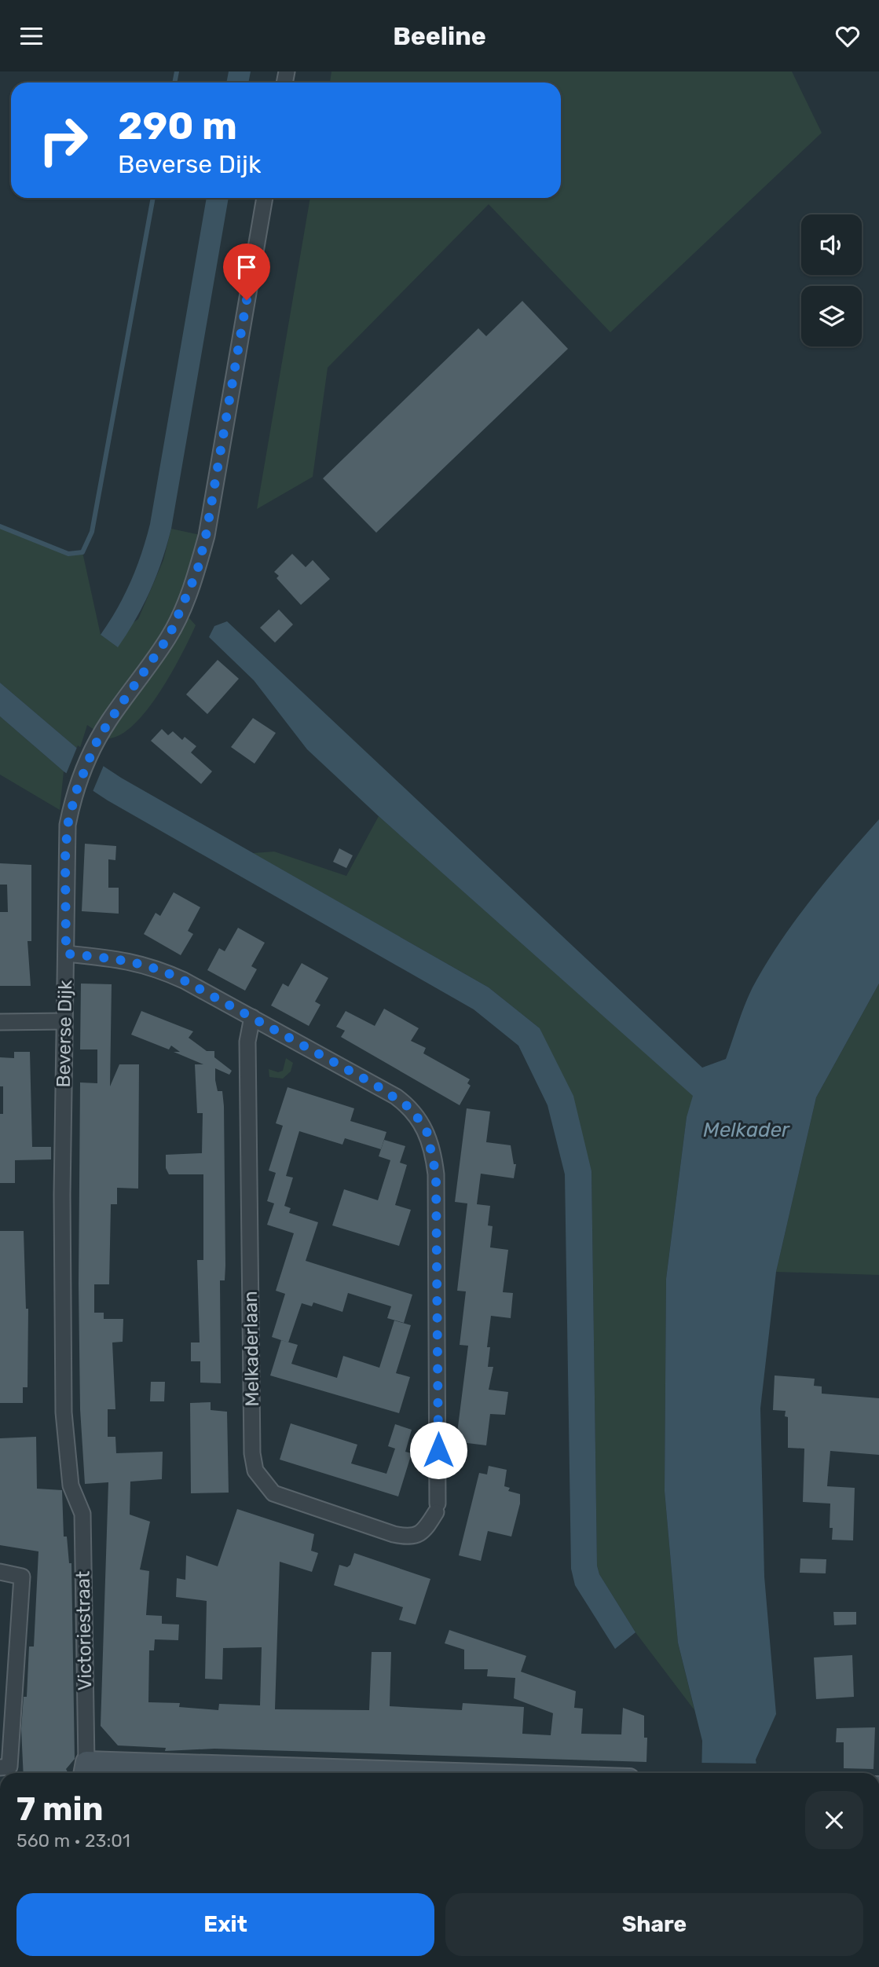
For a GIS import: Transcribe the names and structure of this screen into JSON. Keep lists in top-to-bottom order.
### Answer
{
  "streets": {
    "street": ["Beverse Dijk", "Melkaderlaan", "Victoriestraat"]
  },
  "crossings": [
    ["Beverse Dijk", "Melkaderlaan"],
    ["Beverse Dijk", "Victoriestraat"]
  ],
  "water": ["Melkader"],
  "page": {
    "header": "Beeline",
    "turn": ["290 m", "Beverse Dijk"],
    "heading": ["7 min", "560 m · 23:01"],
    "buttons": ["Exit", "Share"]
  }
}
